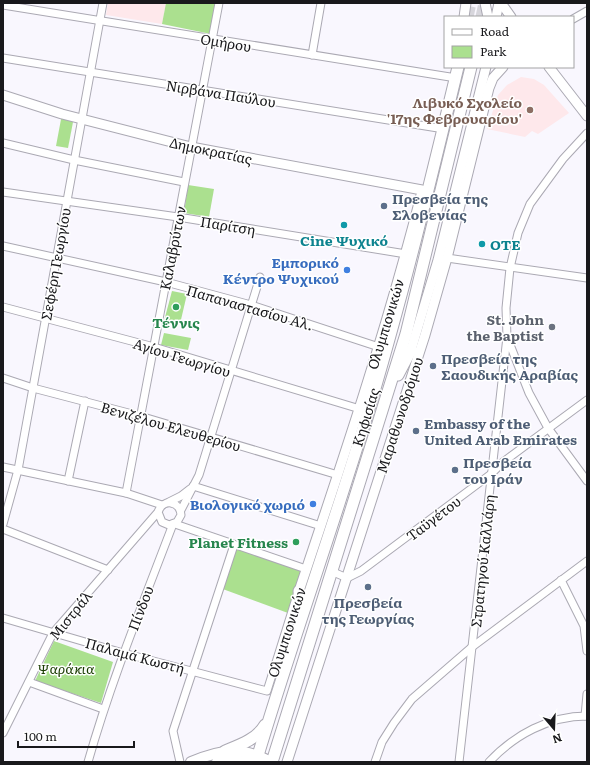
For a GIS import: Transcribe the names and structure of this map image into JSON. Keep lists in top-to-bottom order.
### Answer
{
  "streets": {
    "main road": ["Κηφισίας"],
    "street": [
      "Ομήρου",
      "Νιρβάνα Παύλου",
      "Δημοκρατίας",
      "Παρίτση",
      "Καλαβρύτων",
      "Σεφέρη Γεωργίου",
      "Παπαναστασίου Αλ.",
      "Ολυμπιονικών",
      "Αγίου Γεωργίου",
      "Μαραθωνοδρόμου",
      "Βενιζέλου Ελευθερίου",
      "Ταϋγέτου",
      "Στρατηγού Καλλάρη",
      "Πίνδου",
      "Μιστράλ",
      "Παλαμά Κωστή"
    ]
  },
  "crossings": [
    ["Ομήρου", "Καλαβρύτων"],
    ["Ομήρου", "Σεφέρη Γεωργίου"],
    ["Ομήρου", "Ολυμπιονικών"],
    ["Νιρβάνα Παύλου", "Καλαβρύτων"],
    ["Νιρβάνα Παύλου", "Σεφέρη Γεωργίου"],
    ["Νιρβάνα Παύλου", "Ολυμπιονικών"],
    ["Δημοκρατίας", "Καλαβρύτων"],
    ["Δημοκρατίας", "Σεφέρη Γεωργίου"],
    ["Δημοκρατίας", "Ολυμπιονικών"],
    ["Παρίτση", "Καλαβρύτων"],
    ["Παρίτση", "Σεφέρη Γεωργίου"],
    ["Παρίτση", "Ολυμπιονικών"],
    ["Καλαβρύτων", "Παπαναστασίου Αλ."],
    ["Καλαβρύτων", "Αγίου Γεωργίου"],
    ["Καλαβρύτων", "Βενιζέλου Ελευθερίου"],
    ["Σεφέρη Γεωργίου", "Παπαναστασίου Αλ."],
    ["Σεφέρη Γεωργίου", "Αγίου Γεωργίου"],
    ["Σεφέρη Γεωργίου", "Βενιζέλου Ελευθερίου"],
    ["Παπαναστασίου Αλ.", "Ολυμπιονικών"],
    ["Ολυμπιονικών", "Αγίου Γεωργίου"],
    ["Ολυμπιονικών", "Βενιζέλου Ελευθερίου"],
    ["Ολυμπιονικών", "Παλαμά Κωστή"],
    ["Μαραθωνοδρόμου", "Ταϋγέτου"],
    ["Ταϋγέτου", "Στρατηγού Καλλάρη"],
    ["Πίνδου", "Μιστράλ"],
    ["Πίνδου", "Παλαμά Κωστή"],
    ["Μιστράλ", "Παλαμά Κωστή"]
  ],
  "parks": ["Ψαράκια"],
  "places": [
    "Λιβυκό Σχολείο '17ης Φεβρουαρίου'",
    "Πρεσβεία της Σλοβενίας",
    "Cine Ψυχικό",
    "ΟΤΕ",
    "Εμπορικό Κέντρο Ψυχικού",
    "Τέννις",
    "St. John the Baptist",
    "Πρεσβεία της Σαουδικής Αραβίας",
    "Embassy of the United Arab Emirates",
    "Πρεσβεία του Ιράν",
    "Βιολογικό χωριό",
    "Planet Fitness",
    "Πρεσβεία της Γεωργίας"
  ],
  "legend": ["Road", "Park"],
  "scale_bar": "100 m",
  "north": "bottom"
}
